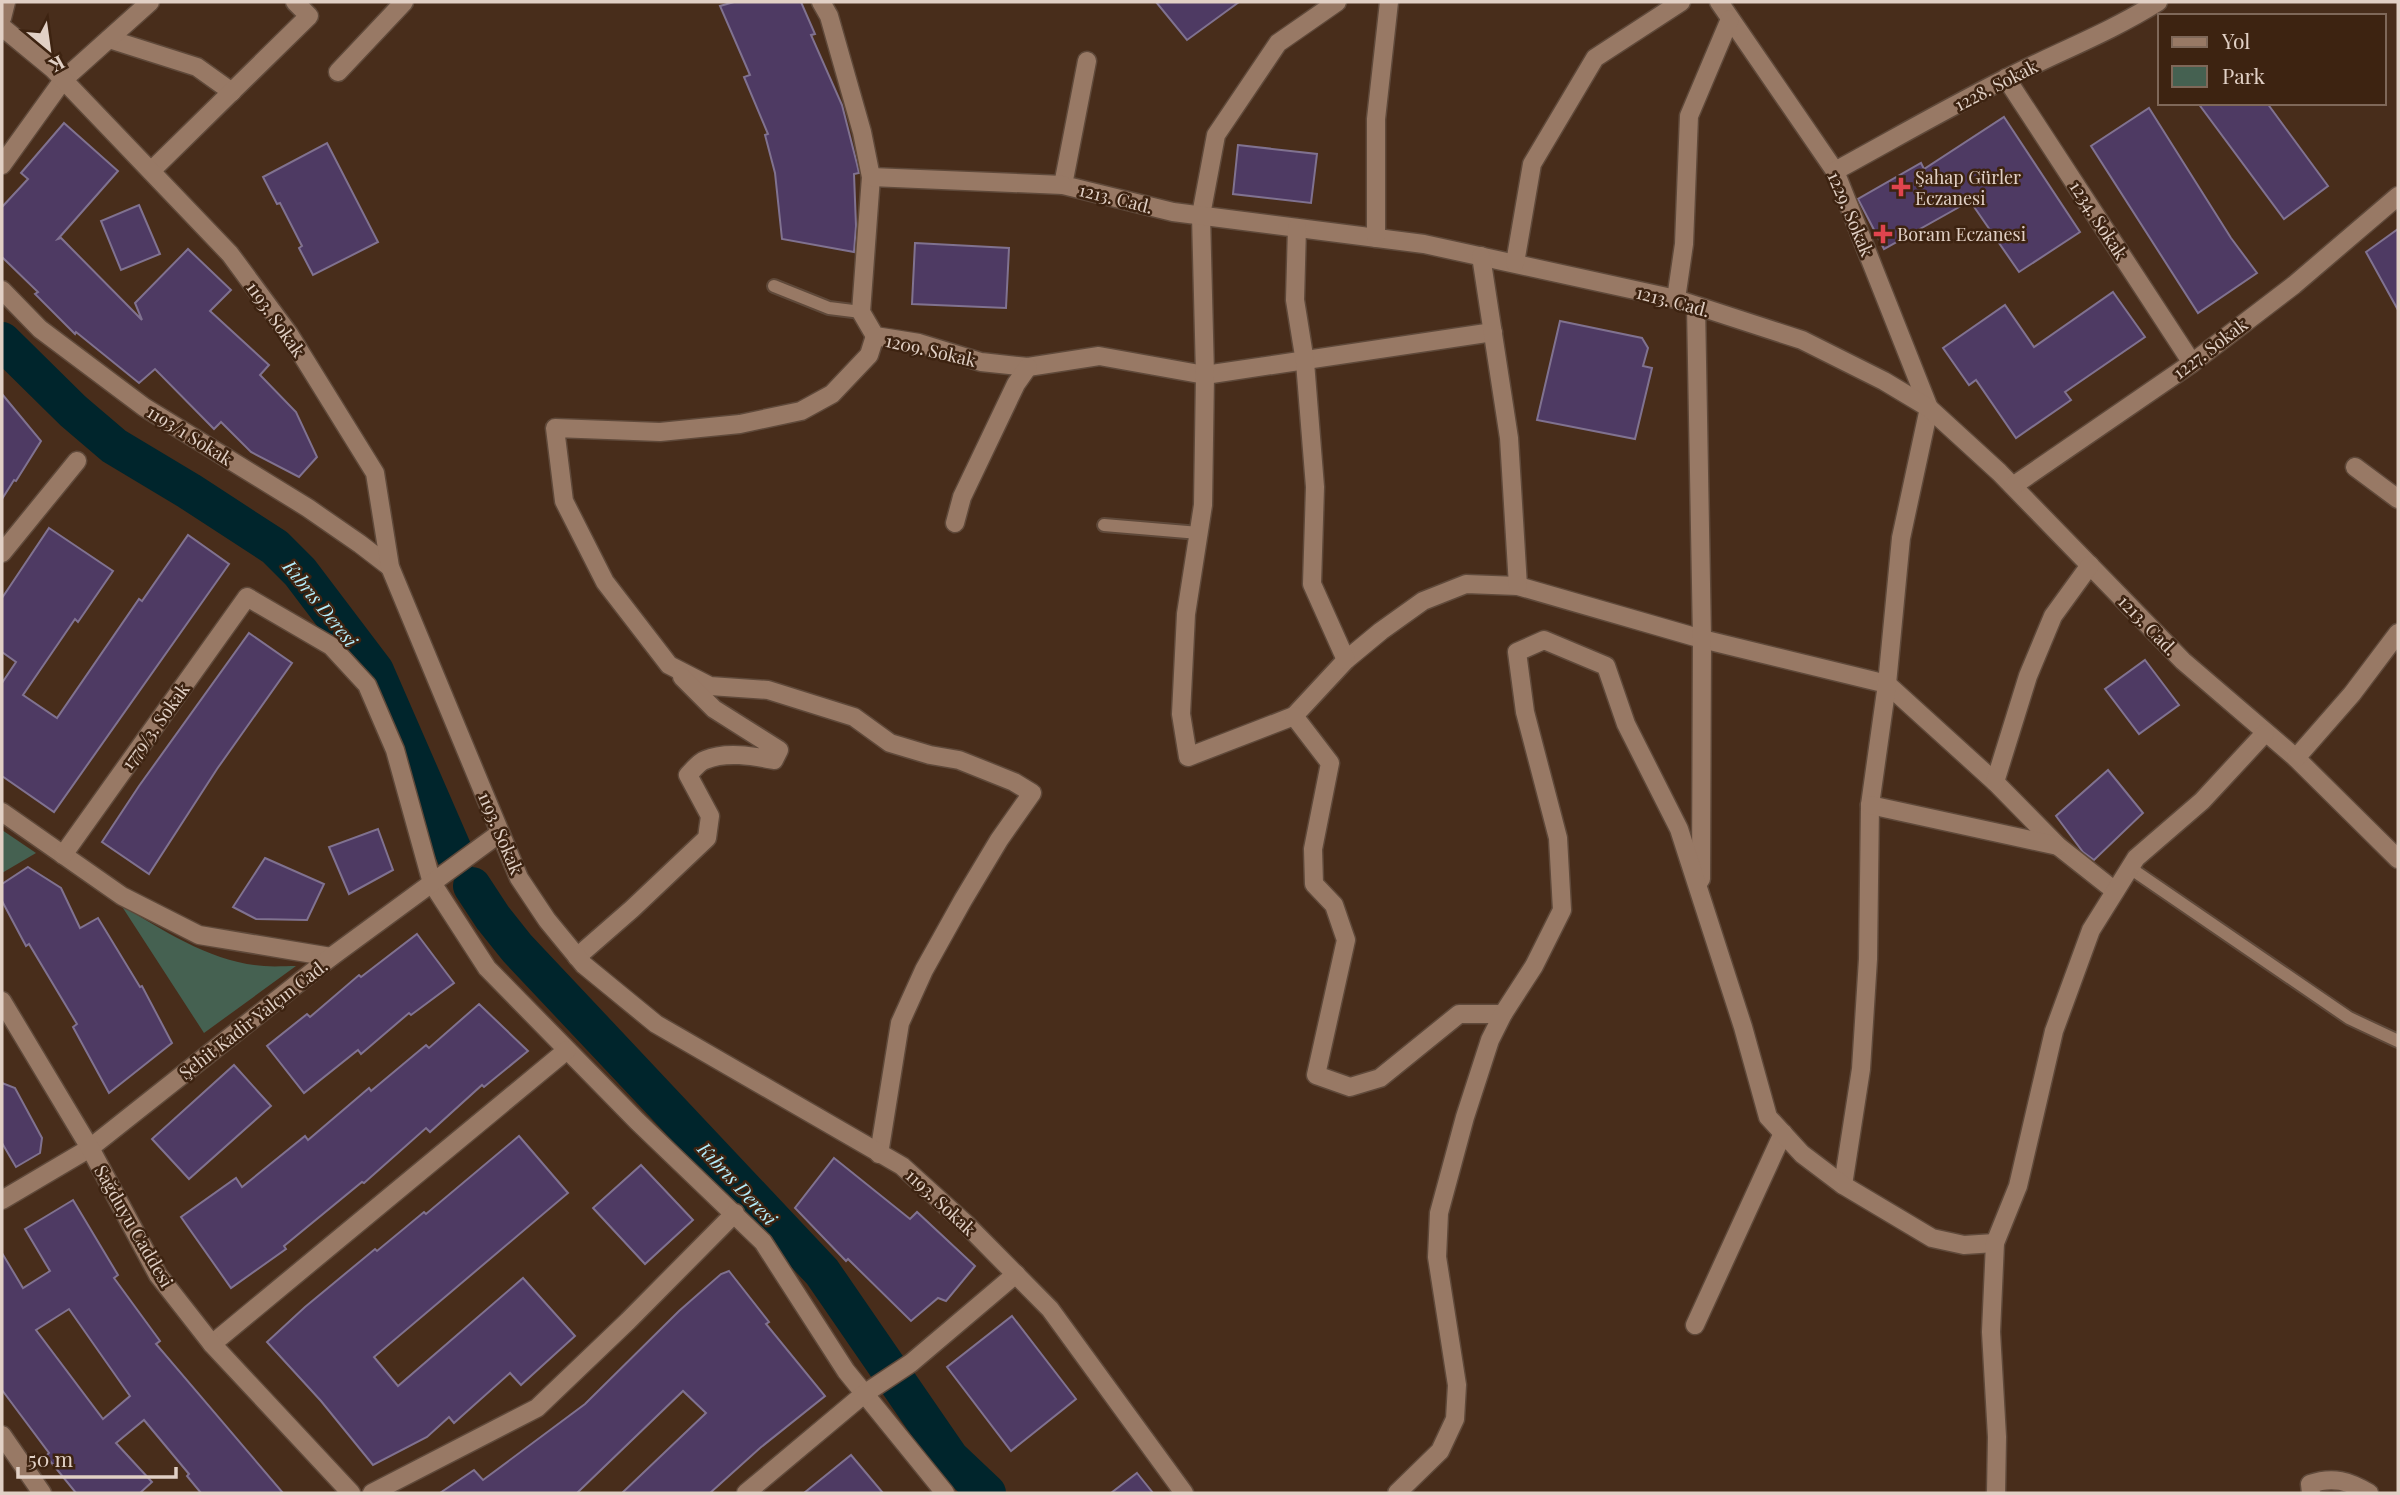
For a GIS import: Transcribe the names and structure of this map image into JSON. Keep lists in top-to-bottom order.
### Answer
{
  "streets": {
    "street": [
      "1228. Sokak",
      "1213. Cad.",
      "1229. Sokak",
      "1234. Sokak",
      "1193. Sokak",
      "1227. Sokak",
      "1209. Sokak",
      "1193/1 Sokak",
      "1779/3. Sokak",
      "Şehit Kadir Yalçın Cad.",
      "Sağduyu Caddesi"
    ]
  },
  "crossings": [
    ["1228. Sokak", "1229. Sokak"],
    ["1228. Sokak", "1234. Sokak"],
    ["1213. Cad.", "1229. Sokak"],
    ["1213. Cad.", "1227. Sokak"],
    ["1234. Sokak", "1227. Sokak"],
    ["1193. Sokak", "1193/1 Sokak"],
    ["1193. Sokak", "Şehit Kadir Yalçın Cad."],
    ["1779/3. Sokak", "Şehit Kadir Yalçın Cad."],
    ["Şehit Kadir Yalçın Cad.", "Sağduyu Caddesi"]
  ],
  "water": ["Kıbrıs Deresi"],
  "places": {
    "health": ["Şahap Gürler Eczanesi", "Boram Eczanesi"]
  },
  "legend": ["Yol", "Park"],
  "scale_bar": "50 m",
  "north": "bottom right"
}
